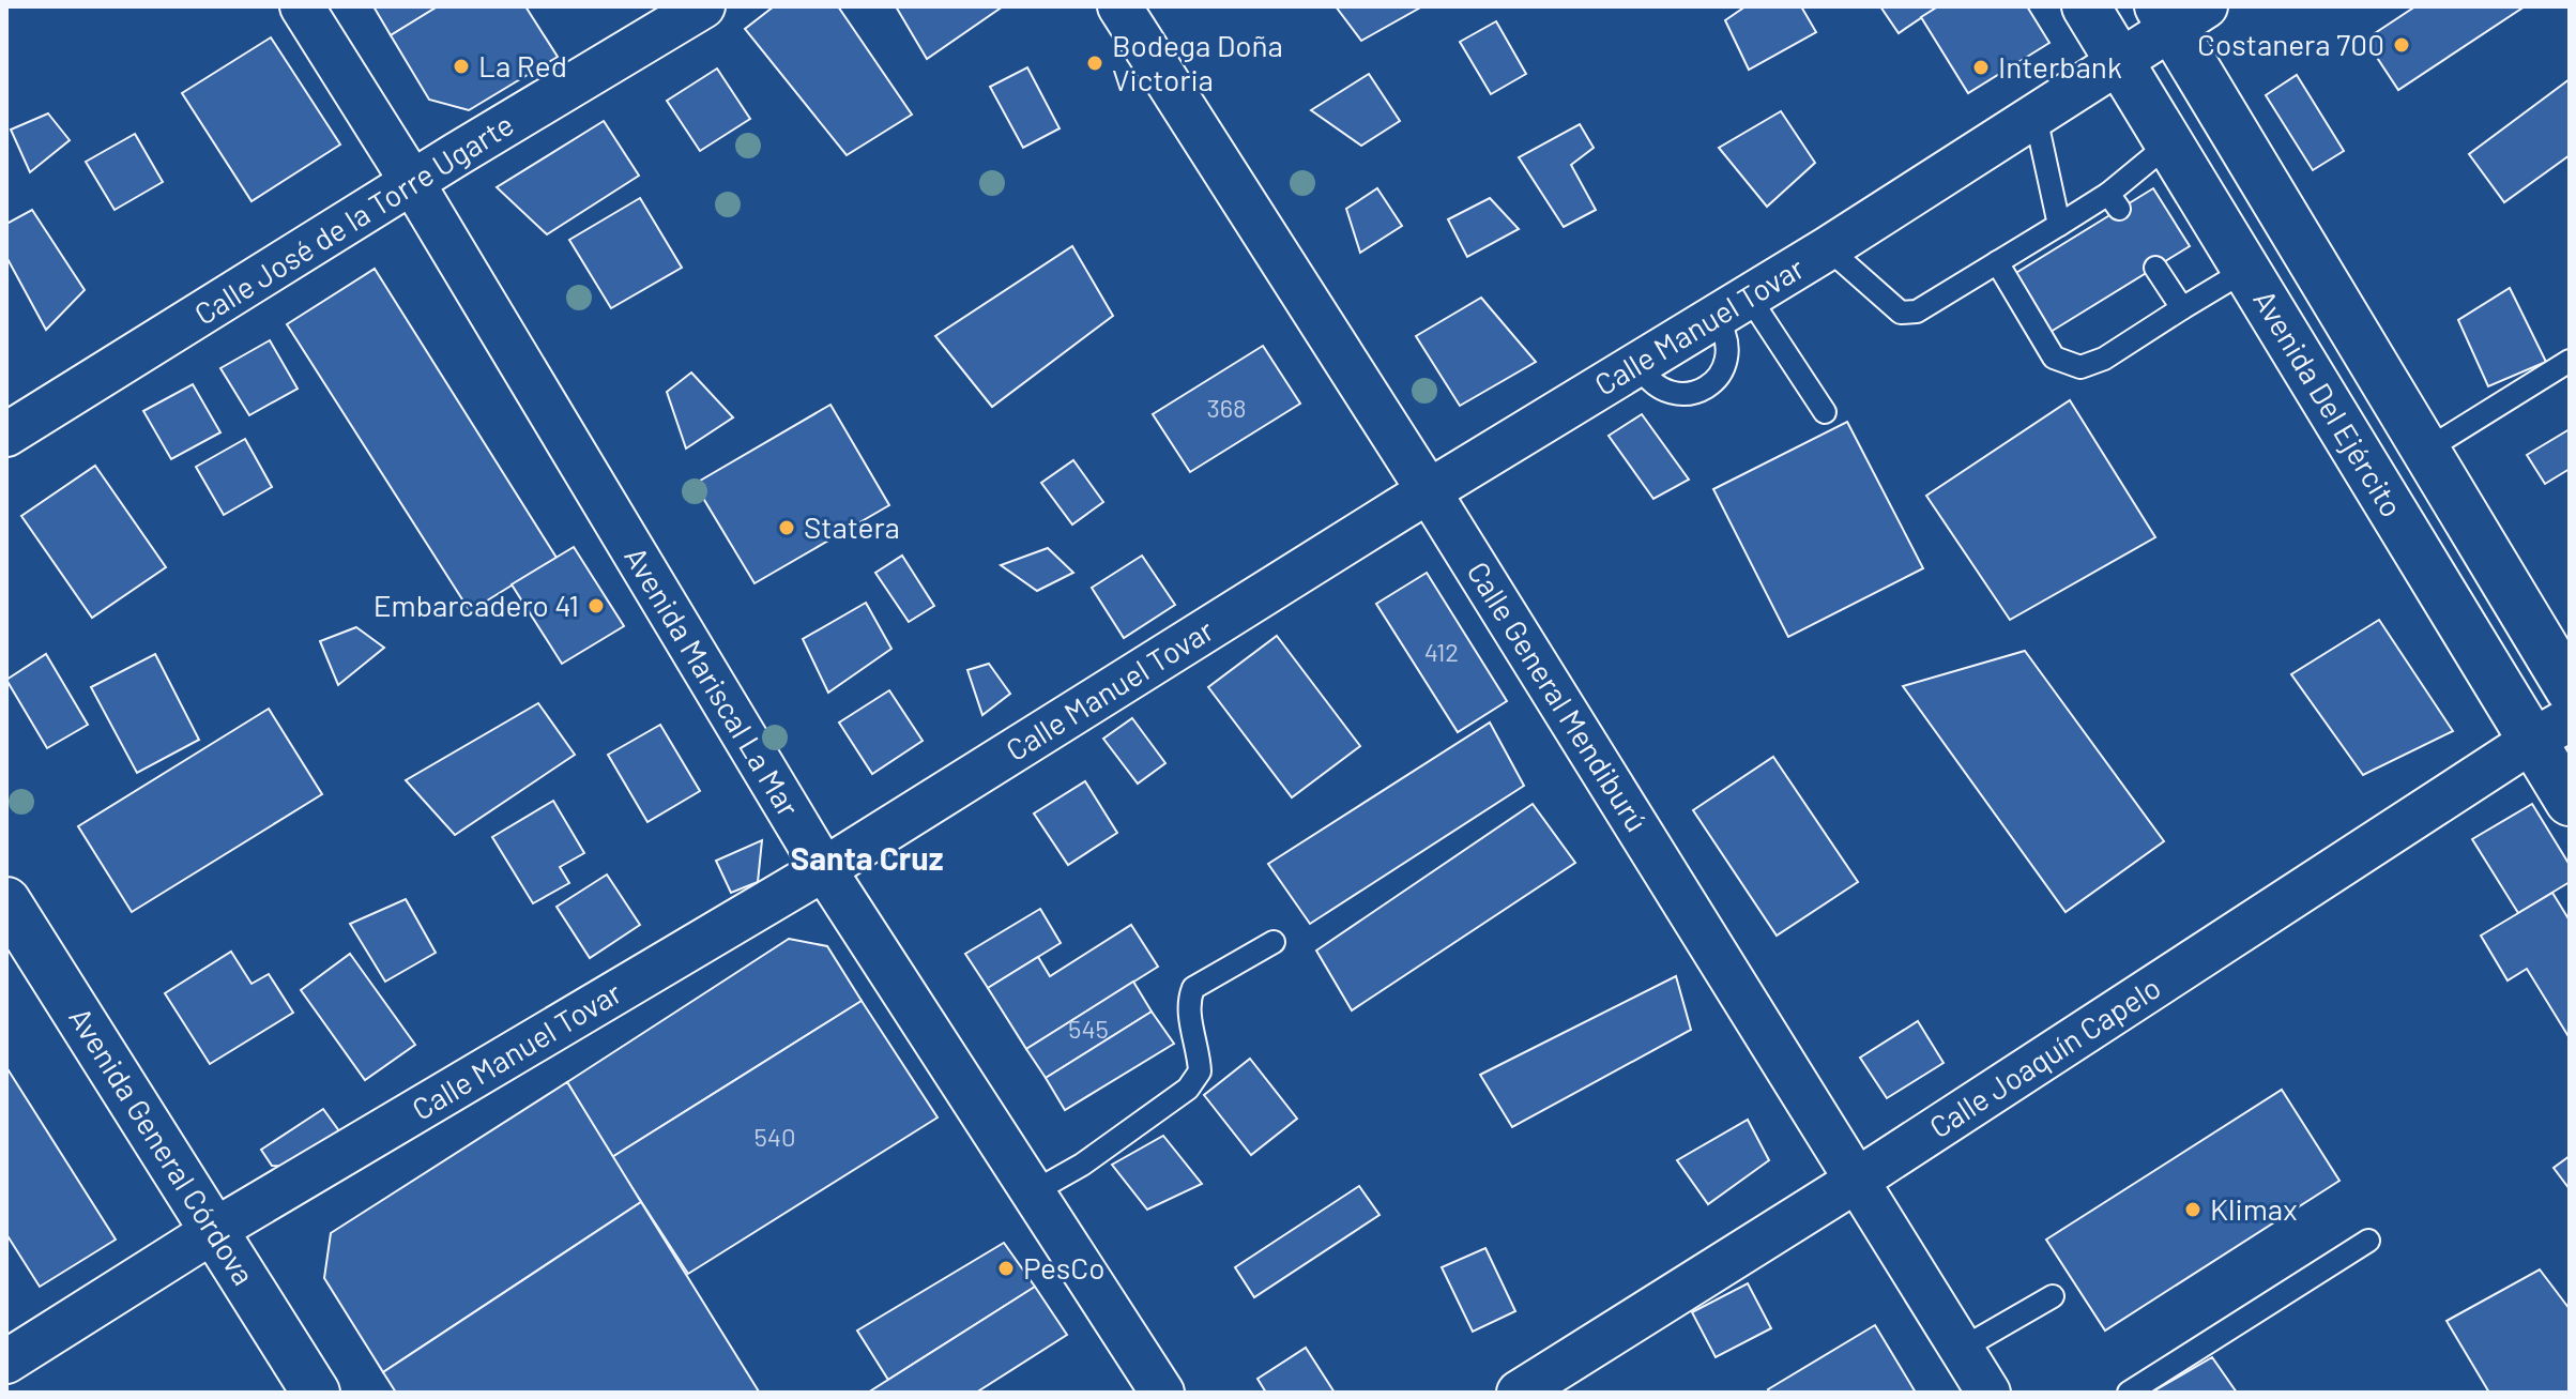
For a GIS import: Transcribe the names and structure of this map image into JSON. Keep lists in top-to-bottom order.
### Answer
{
  "streets": {
    "main road": ["Avenida Del Ejército", "Avenida General Córdova"],
    "street": [
      "Calle José de la Torre Ugarte",
      "Calle Manuel Tovar",
      "Avenida Mariscal La Mar",
      "Calle General Mendiburú",
      "Calle Joaquín Capelo"
    ]
  },
  "crossings": [
    ["Calle José de la Torre Ugarte", "Avenida Mariscal La Mar"],
    ["Calle Manuel Tovar", "Avenida Del Ejército"],
    ["Calle Manuel Tovar", "Avenida Mariscal La Mar"],
    ["Calle Manuel Tovar", "Calle General Mendiburú"],
    ["Calle Manuel Tovar", "Avenida General Córdova"],
    ["Avenida Del Ejército", "Calle Joaquín Capelo"],
    ["Calle General Mendiburú", "Calle Joaquín Capelo"]
  ],
  "districts": ["Santa Cruz"],
  "places": [
    "Costanera 700",
    "Bodega Doña Victoria",
    "La Red",
    "Interbank",
    "Statera",
    "Embarcadero 41",
    "Klimax",
    "PesCo"
  ],
  "house_numbers": [
    "368",
    "412",
    "545",
    "540"
  ]
}
